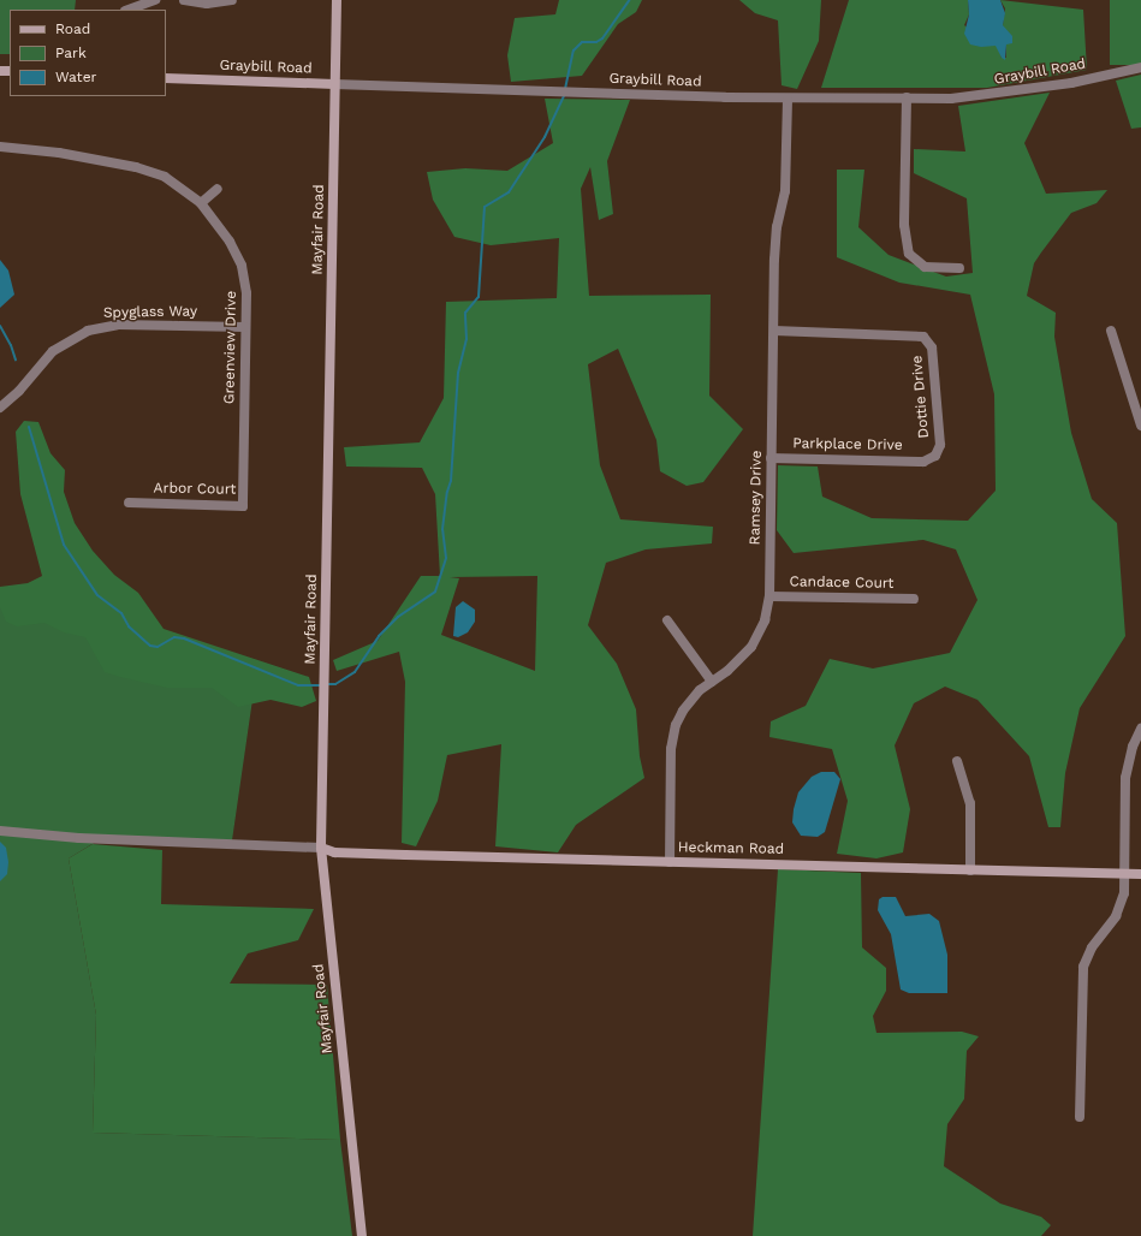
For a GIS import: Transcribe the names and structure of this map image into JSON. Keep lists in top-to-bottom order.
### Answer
{
  "streets": {
    "street": [
      "Graybill Road",
      "Mayfair Road",
      "Spyglass Way",
      "Greenview Drive",
      "Dottie Drive",
      "Parkplace Drive",
      "Arbor Court",
      "Ramsey Drive",
      "Candace Court",
      "Heckman Road"
    ]
  },
  "crossings": [
    ["Graybill Road", "Mayfair Road"],
    ["Graybill Road", "Ramsey Drive"],
    ["Mayfair Road", "Heckman Road"],
    ["Spyglass Way", "Greenview Drive"],
    ["Greenview Drive", "Arbor Court"],
    ["Dottie Drive", "Parkplace Drive"],
    ["Dottie Drive", "Ramsey Drive"],
    ["Parkplace Drive", "Ramsey Drive"],
    ["Ramsey Drive", "Candace Court"],
    ["Ramsey Drive", "Heckman Road"]
  ],
  "legend": ["Road", "Park", "Water"]
}
